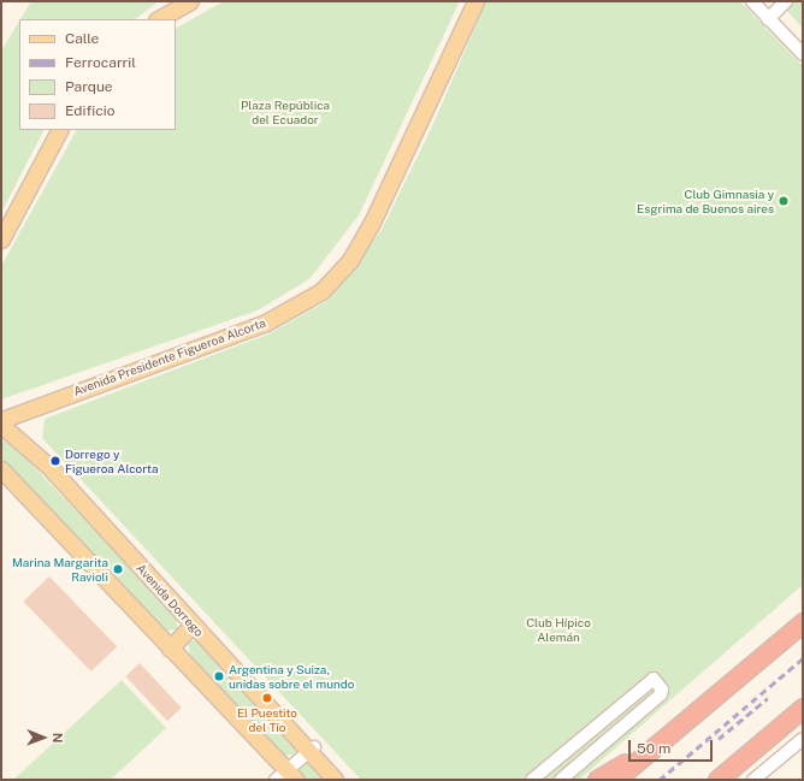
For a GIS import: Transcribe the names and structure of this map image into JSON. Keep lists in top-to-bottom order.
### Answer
{
  "streets": {
    "main road": ["Avenida Presidente Figueroa Alcorta", "Avenida Dorrego"]
  },
  "parks": ["Plaza República del Ecuador", "Club Hípico Alemán"],
  "places": [
    "Club Gimnasia y Esgrima de Buenos aires",
    "Dorrego y Figueroa Alcorta",
    "Marina Margarita Ravioli",
    "Argentina y Suiza, unidas sobre el mundo",
    "El Puestito del Tío"
  ],
  "legend": [
    "Calle",
    "Ferrocarril",
    "Parque",
    "Edificio"
  ],
  "scale_bar": "50 m",
  "north": "right"
}
